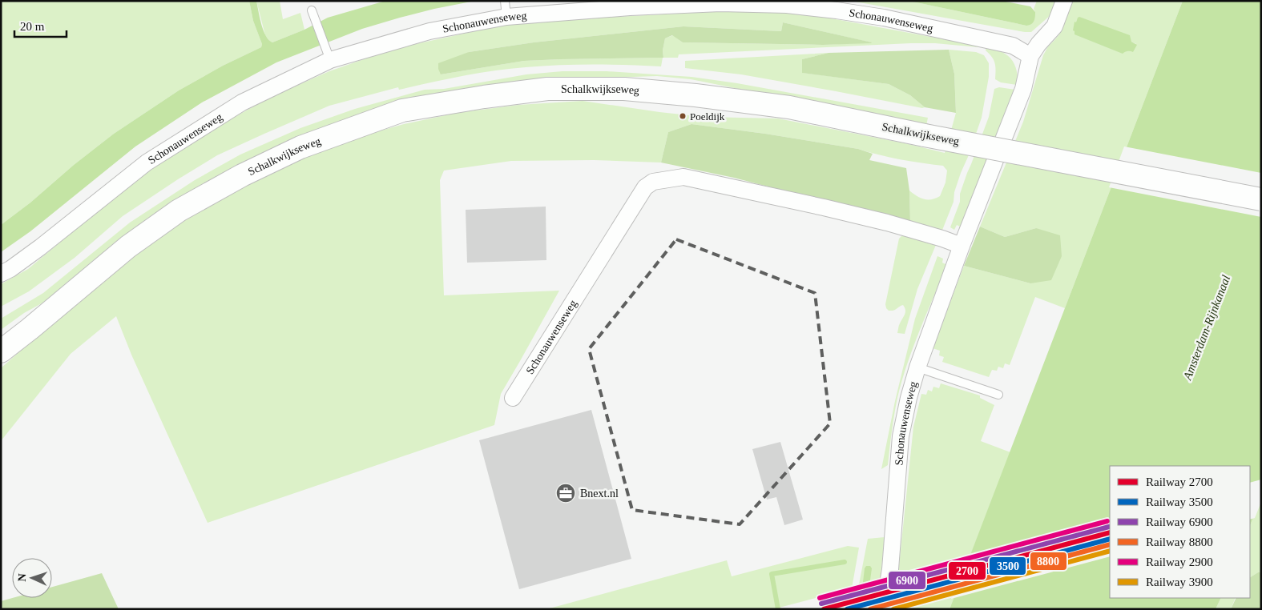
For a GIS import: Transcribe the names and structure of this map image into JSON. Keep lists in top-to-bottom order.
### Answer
{
  "streets": {
    "street": ["Schonauwenseweg", "Schalkwijkseweg"]
  },
  "water": ["Amsterdam-Rijnkanaal"],
  "places": {
    "other": ["Poeldijk"],
    "office": ["Bnext.nl"]
  },
  "lines": [
    "rail line 2900",
    "rail line 6900",
    "rail line 2700",
    "rail line 3500",
    "rail line 8800",
    "rail line 3900"
  ],
  "legend": [
    "Railway 2700",
    "Railway 3500",
    "Railway 6900",
    "Railway 8800",
    "Railway 2900",
    "Railway 3900"
  ],
  "scale_bar": "20 m",
  "north": "left"
}
